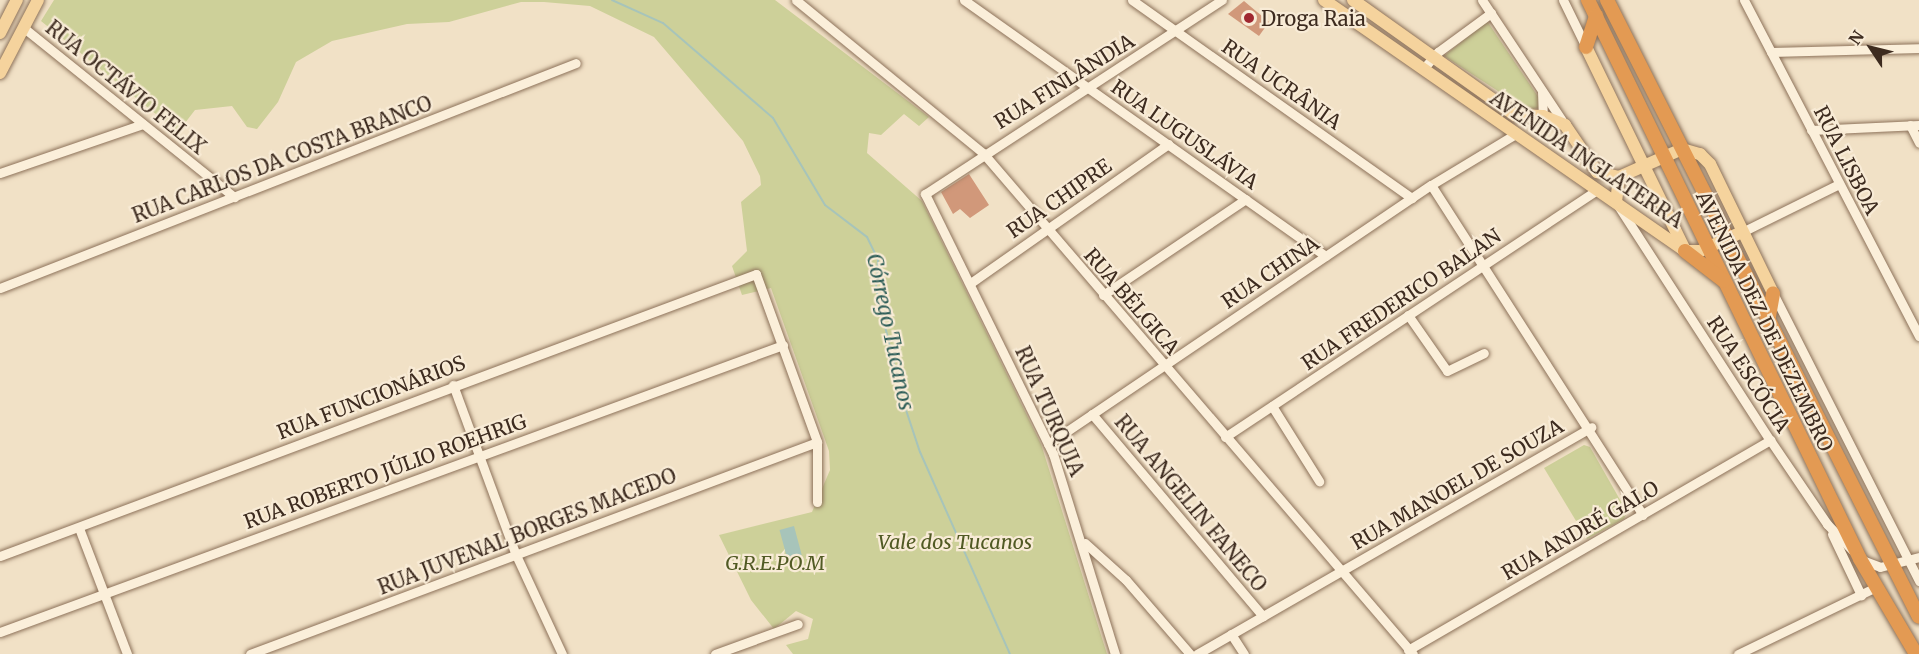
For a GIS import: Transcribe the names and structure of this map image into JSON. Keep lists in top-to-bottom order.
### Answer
{
  "streets": {
    "highway": ["AVENIDA DEZ DE DEZEMBRO"],
    "main road": ["AVENIDA INGLATERRA"],
    "street": [
      "RUA FINLÂNDIA",
      "RUA UCRÂNIA",
      "RUA OCTÁVIO FELIX",
      "RUA LUGUSLÁVIA",
      "RUA CARLOS DA COSTA BRANCO",
      "RUA LISBOA",
      "RUA CHIPRE",
      "RUA CHINA",
      "RUA FREDERICO BALAN",
      "RUA BÉLGICA",
      "RUA ESCÓCIA",
      "RUA FUNCIONÁRIOS",
      "RUA TURQUIA",
      "RUA ROBERTO JÚLIO ROEHRIG",
      "RUA MANOEL DE SOUZA",
      "RUA ANGELIN FANECO",
      "RUA ANDRÉ GALO",
      "RUA JUVENAL BORGES MACEDO"
    ]
  },
  "crossings": [
    ["RUA FINLÂNDIA", "RUA UCRÂNIA"],
    ["RUA FINLÂNDIA", "RUA LUGUSLÁVIA"],
    ["RUA FINLÂNDIA", "RUA BÉLGICA"],
    ["RUA FINLÂNDIA", "RUA TURQUIA"],
    ["RUA UCRÂNIA", "RUA CHINA"],
    ["RUA OCTÁVIO FELIX", "RUA CARLOS DA COSTA BRANCO"],
    ["RUA LUGUSLÁVIA", "RUA CHIPRE"],
    ["RUA LUGUSLÁVIA", "RUA CHINA"],
    ["AVENIDA INGLATERRA", "RUA CHINA"],
    ["AVENIDA INGLATERRA", "RUA FREDERICO BALAN"],
    ["AVENIDA INGLATERRA", "AVENIDA DEZ DE DEZEMBRO"],
    ["AVENIDA INGLATERRA", "RUA ESCÓCIA"],
    ["RUA CHIPRE", "RUA BÉLGICA"],
    ["RUA CHIPRE", "RUA TURQUIA"],
    ["RUA CHINA", "RUA BÉLGICA"],
    ["RUA CHINA", "RUA TURQUIA"],
    ["RUA CHINA", "RUA ANGELIN FANECO"],
    ["RUA FREDERICO BALAN", "RUA BÉLGICA"],
    ["RUA BÉLGICA", "RUA MANOEL DE SOUZA"],
    ["RUA BÉLGICA", "RUA ANDRÉ GALO"],
    ["AVENIDA DEZ DE DEZEMBRO", "RUA ESCÓCIA"],
    ["RUA ESCÓCIA", "RUA ANDRÉ GALO"],
    ["RUA FUNCIONÁRIOS", "RUA ROBERTO JÚLIO ROEHRIG"],
    ["RUA MANOEL DE SOUZA", "RUA ANGELIN FANECO"]
  ],
  "water": ["Córrego Tucanos"],
  "parks": ["Vale dos Tucanos", "G.R.E.PO.M"],
  "places": ["Droga Raia"],
  "north": "top left"
}
